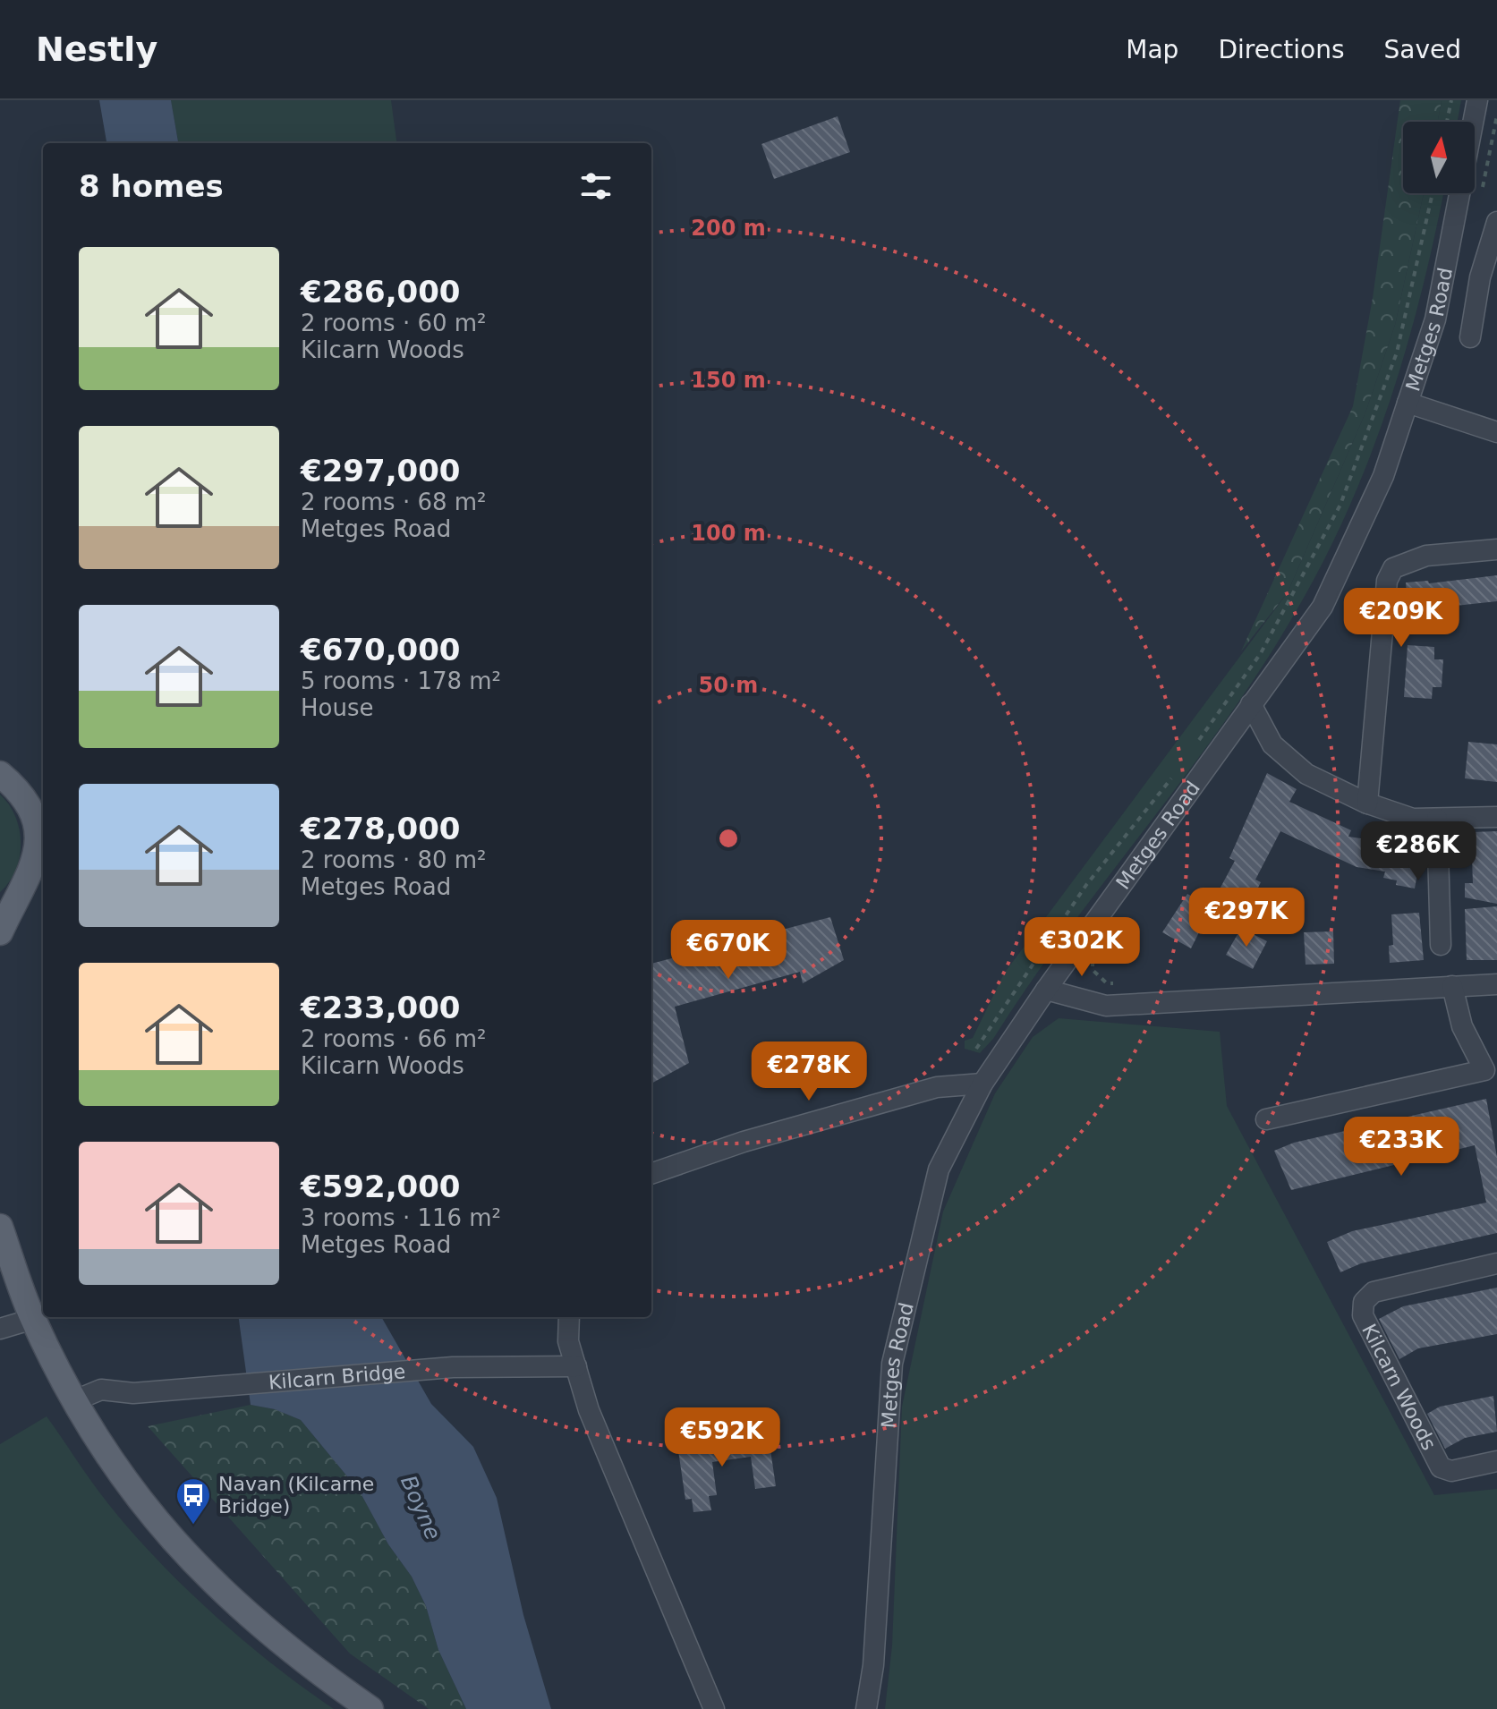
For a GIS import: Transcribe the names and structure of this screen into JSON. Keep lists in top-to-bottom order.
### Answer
{
  "streets": {
    "street": ["Metges Road", "Kilcarn Bridge", "Kilcarn Woods"]
  },
  "water": ["Boyne"],
  "places": {
    "bus stop": ["Navan (Kilcarne Bridge)"]
  },
  "north": "top",
  "page": {
    "header": "Nestly",
    "nav": ["Map", "Directions", "Saved"],
    "heading": "8 homes",
    "list": [
      {
        "name": "€286,000",
        "note": "2 rooms · 60 m² · Kilcarn Woods"
      },
      {
        "name": "€297,000",
        "note": "2 rooms · 68 m² · Metges Road"
      },
      {
        "name": "€670,000",
        "note": "5 rooms · 178 m² · House"
      },
      {
        "name": "€278,000",
        "note": "2 rooms · 80 m² · Metges Road"
      },
      {
        "name": "€233,000",
        "note": "2 rooms · 66 m² · Kilcarn Woods"
      },
      {
        "name": "€592,000",
        "note": "3 rooms · 116 m² · Metges Road"
      }
    ],
    "price": [
      "€209K",
      "€286K",
      "€297K",
      "€302K",
      "€670K",
      "€278K",
      "€233K",
      "€592K"
    ]
  },
  "rings": [
    "200 m",
    "150 m",
    "100 m",
    "50 m"
  ]
}
